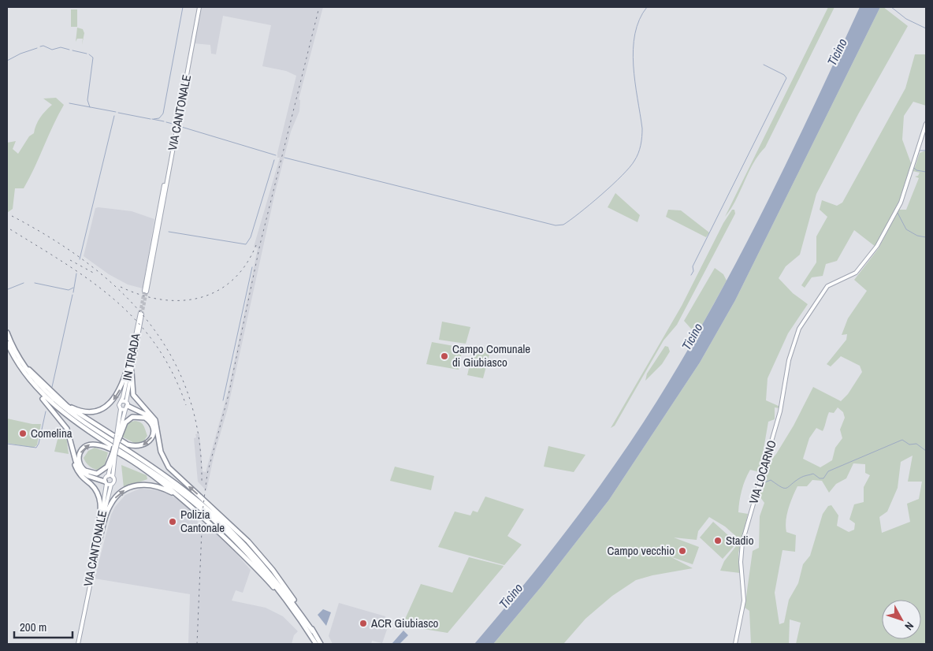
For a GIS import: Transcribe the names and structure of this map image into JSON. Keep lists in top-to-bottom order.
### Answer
{
  "streets": {
    "main road": ["VIA CANTONALE", "IN TIRADA", "VIA LOCARNO"]
  },
  "water": ["Ticino"],
  "places": [
    "Campo Comunale di Giubiasco",
    "Comelina",
    "Polizia Cantonale",
    "Stadio",
    "Campo vecchio",
    "ACR Giubiasco"
  ],
  "scale_bar": "200 m",
  "north": "bottom right"
}
